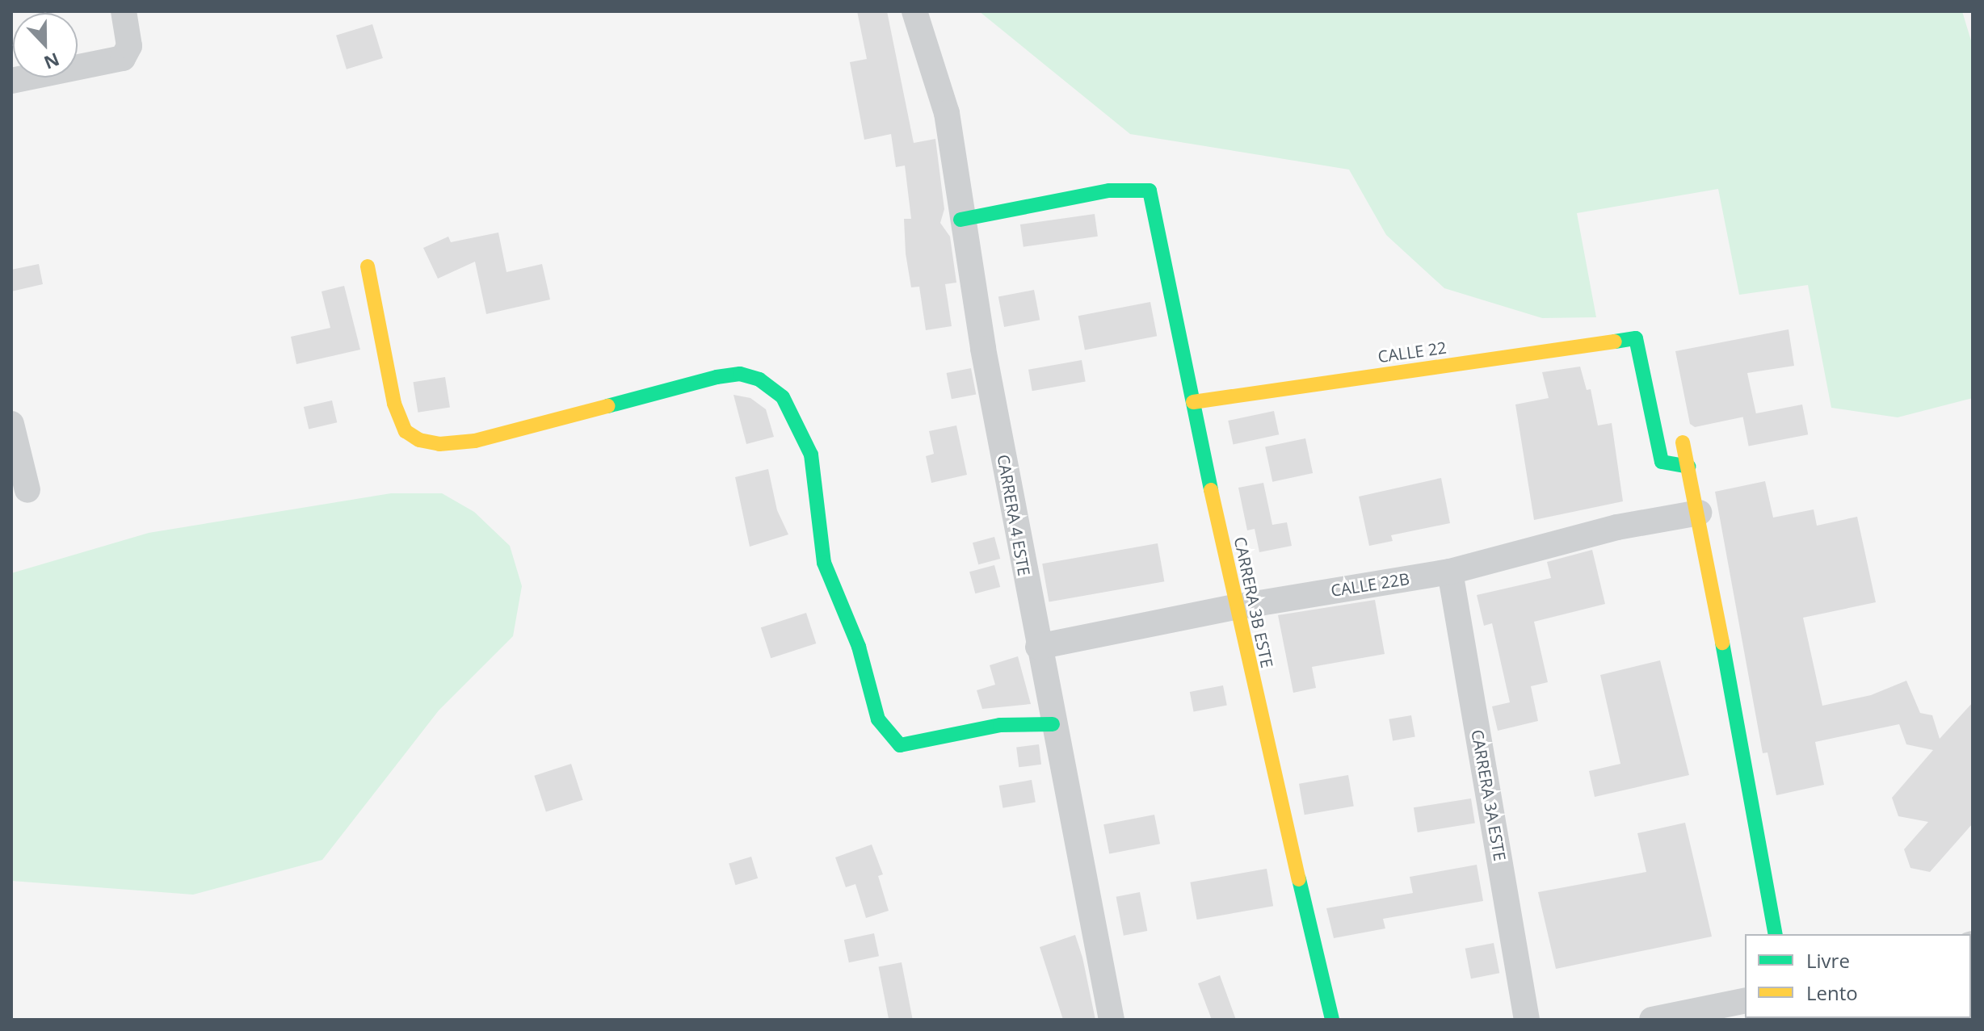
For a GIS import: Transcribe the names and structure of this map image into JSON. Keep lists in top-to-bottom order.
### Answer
{
  "streets": {
    "street": [
      "CALLE 22",
      "CARRERA 4 ESTE",
      "CALLE 22B",
      "CARRERA 3B ESTE",
      "CARRERA 3A ESTE"
    ]
  },
  "crossings": [
    ["CALLE 22", "CARRERA 3B ESTE"],
    ["CARRERA 4 ESTE", "CALLE 22B"],
    ["CARRERA 4 ESTE", "CARRERA 3B ESTE"],
    ["CALLE 22B", "CARRERA 3B ESTE"],
    ["CALLE 22B", "CARRERA 3A ESTE"]
  ],
  "legend": ["Livre", "Lento"],
  "north": "bottom"
}
